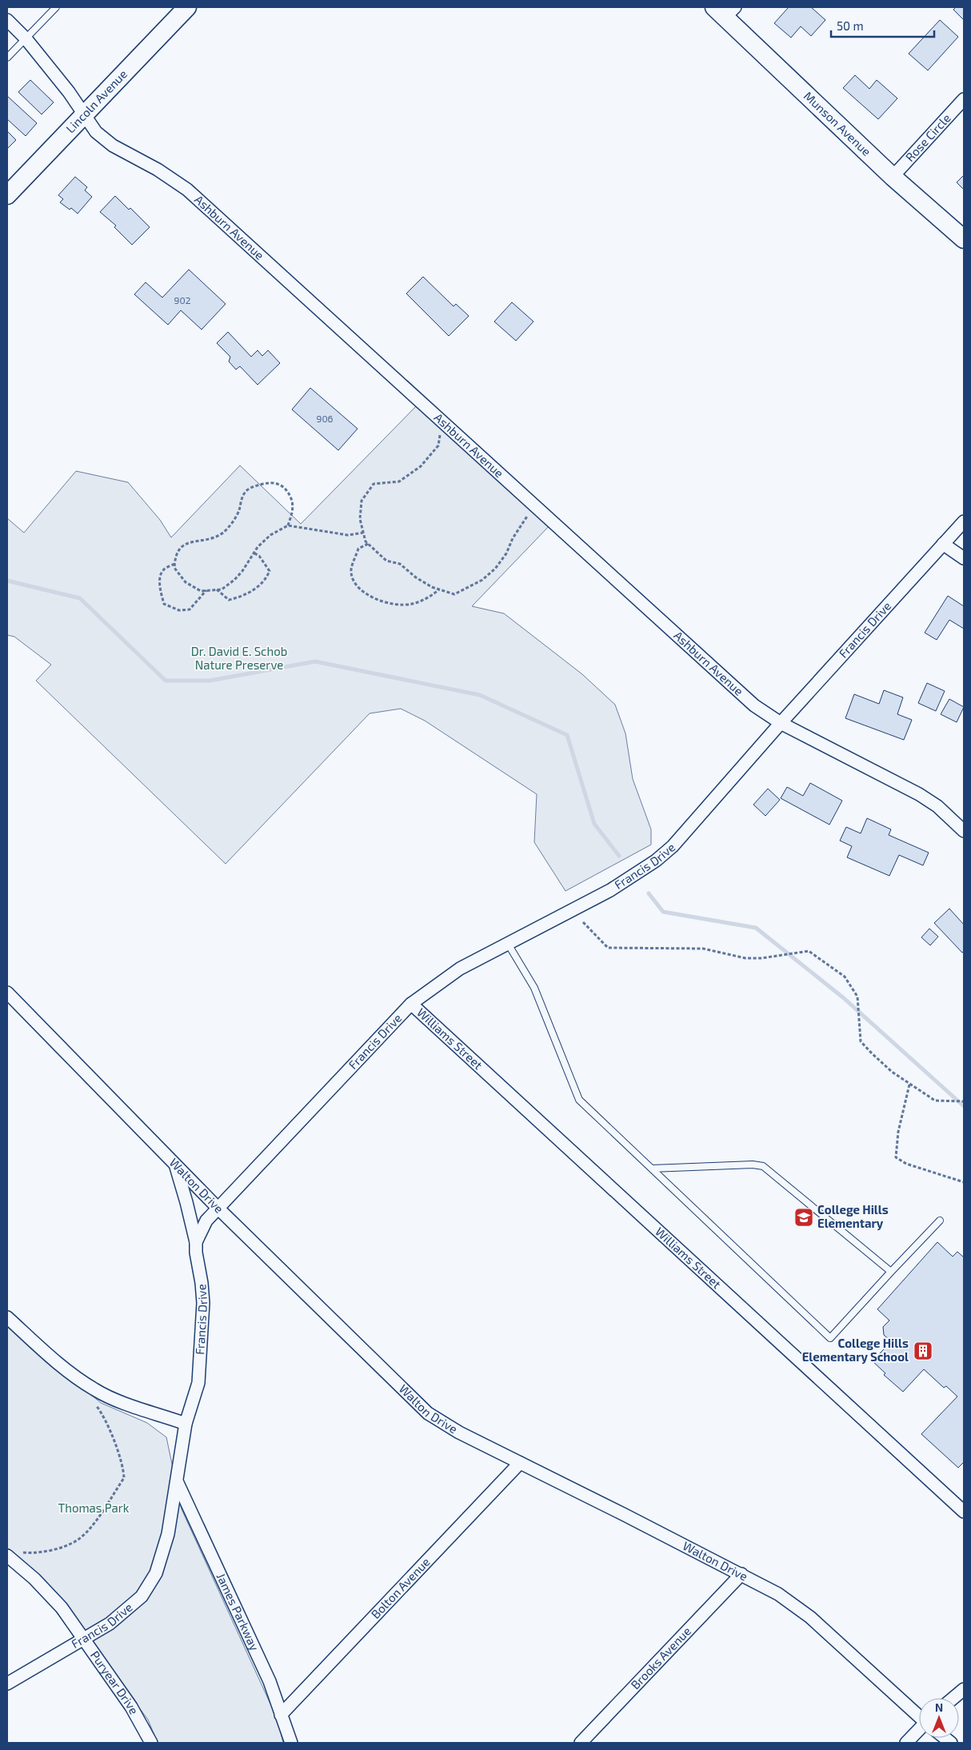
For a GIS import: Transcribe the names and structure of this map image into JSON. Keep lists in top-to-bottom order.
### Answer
{
  "streets": {
    "street": [
      "Lincoln Avenue",
      "Munson Avenue",
      "Rose Circle",
      "Ashburn Avenue",
      "Francis Drive",
      "Williams Street",
      "Walton Drive",
      "Bolton Avenue",
      "James Parkway",
      "Brooks Avenue",
      "Puryear Drive"
    ]
  },
  "crossings": [
    ["Lincoln Avenue", "Ashburn Avenue"],
    ["Munson Avenue", "Rose Circle"],
    ["Ashburn Avenue", "Francis Drive"],
    ["Francis Drive", "Williams Street"],
    ["Francis Drive", "Walton Drive"],
    ["Francis Drive", "James Parkway"],
    ["Francis Drive", "Puryear Drive"],
    ["Walton Drive", "Bolton Avenue"],
    ["Walton Drive", "Brooks Avenue"],
    ["Bolton Avenue", "James Parkway"]
  ],
  "parks": ["Dr. David E. Schob Nature Preserve", "Thomas Park"],
  "places": {
    "school or university": ["College Hills Elementary"],
    "building": ["College Hills Elementary School"]
  },
  "house_numbers": ["902", "906"],
  "scale_bar": "50 m",
  "north": "top"
}
